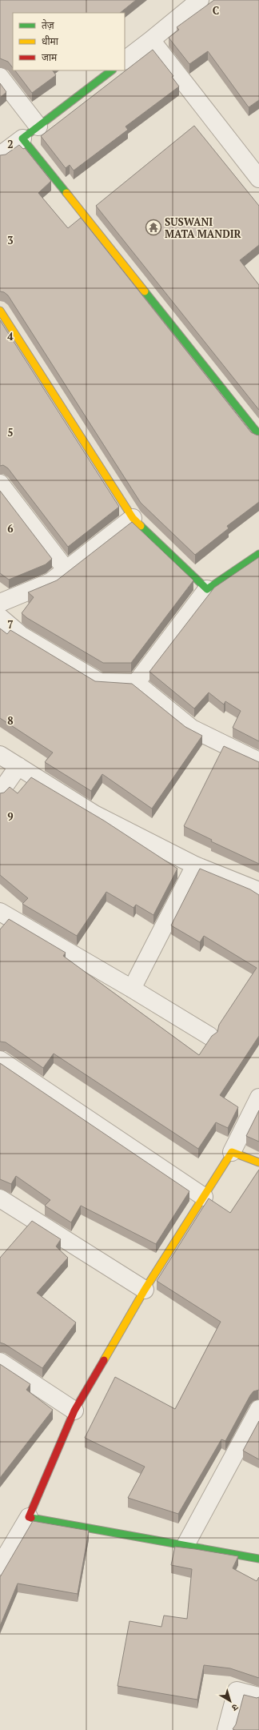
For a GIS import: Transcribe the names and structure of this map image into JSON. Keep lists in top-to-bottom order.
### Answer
{
  "places": {
    "temple": ["SUSWANI MATA MANDIR"]
  },
  "legend": ["तेज़", "धीमा", "जाम"],
  "north": "bottom right",
  "grid": {
    "columns": ["C"],
    "rows": [
      "2",
      "3",
      "4",
      "5",
      "6",
      "7",
      "8",
      "9"
    ]
  }
}
